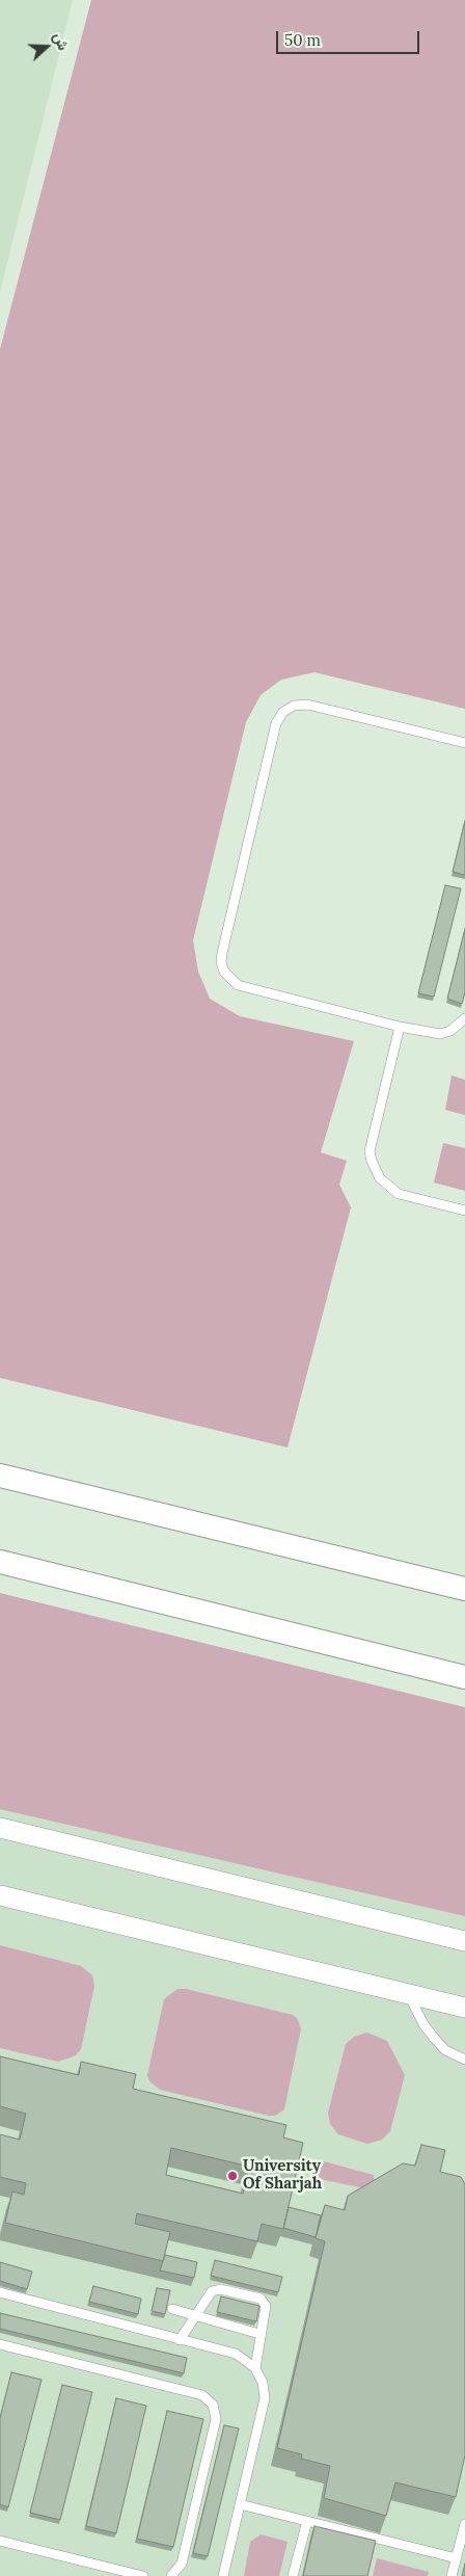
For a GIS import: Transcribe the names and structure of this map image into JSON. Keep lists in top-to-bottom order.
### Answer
{
  "places": ["University Of Sharjah"],
  "scale_bar": "50 m",
  "north": "right"
}
